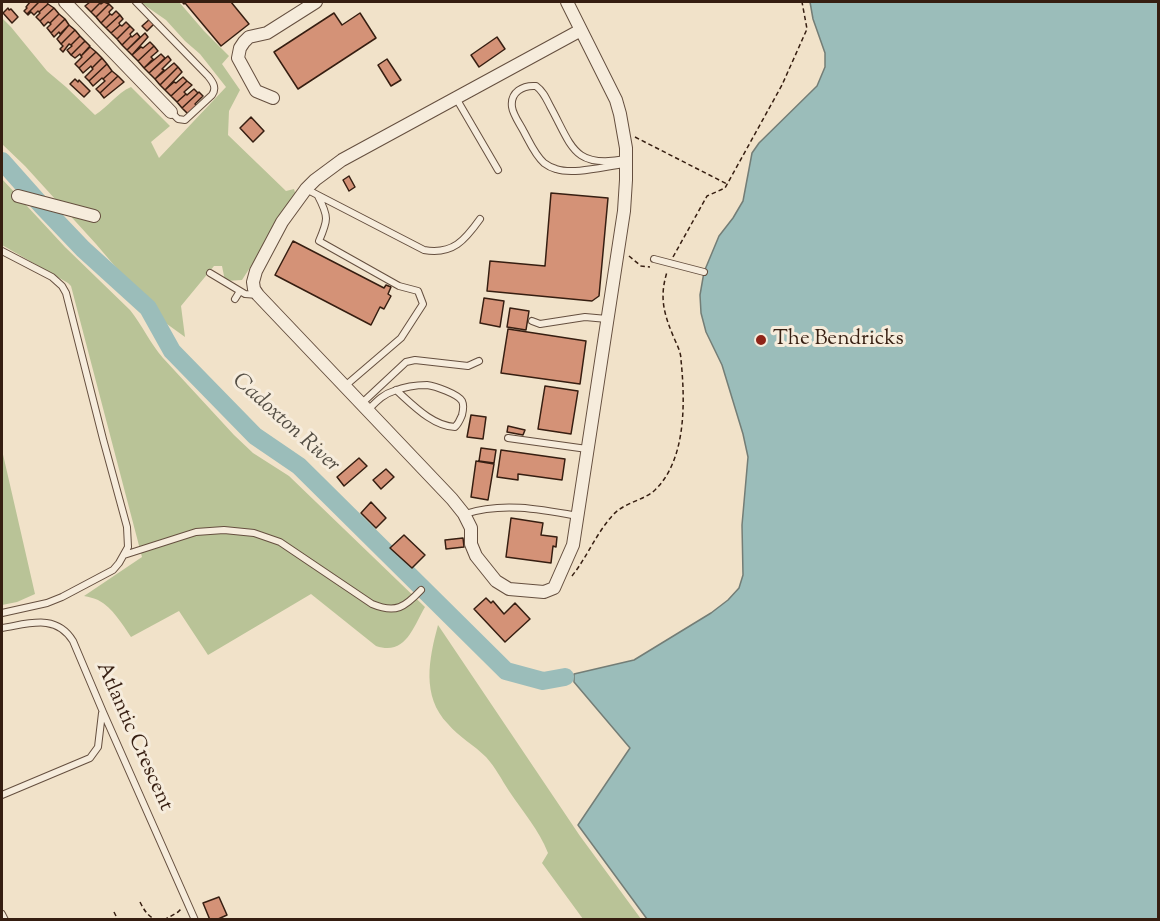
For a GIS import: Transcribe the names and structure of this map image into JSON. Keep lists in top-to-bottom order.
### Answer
{
  "streets": {
    "lane": ["Atlantic Crescent"]
  },
  "water": ["Cadoxton River"],
  "places": ["The Bendricks"]
}
